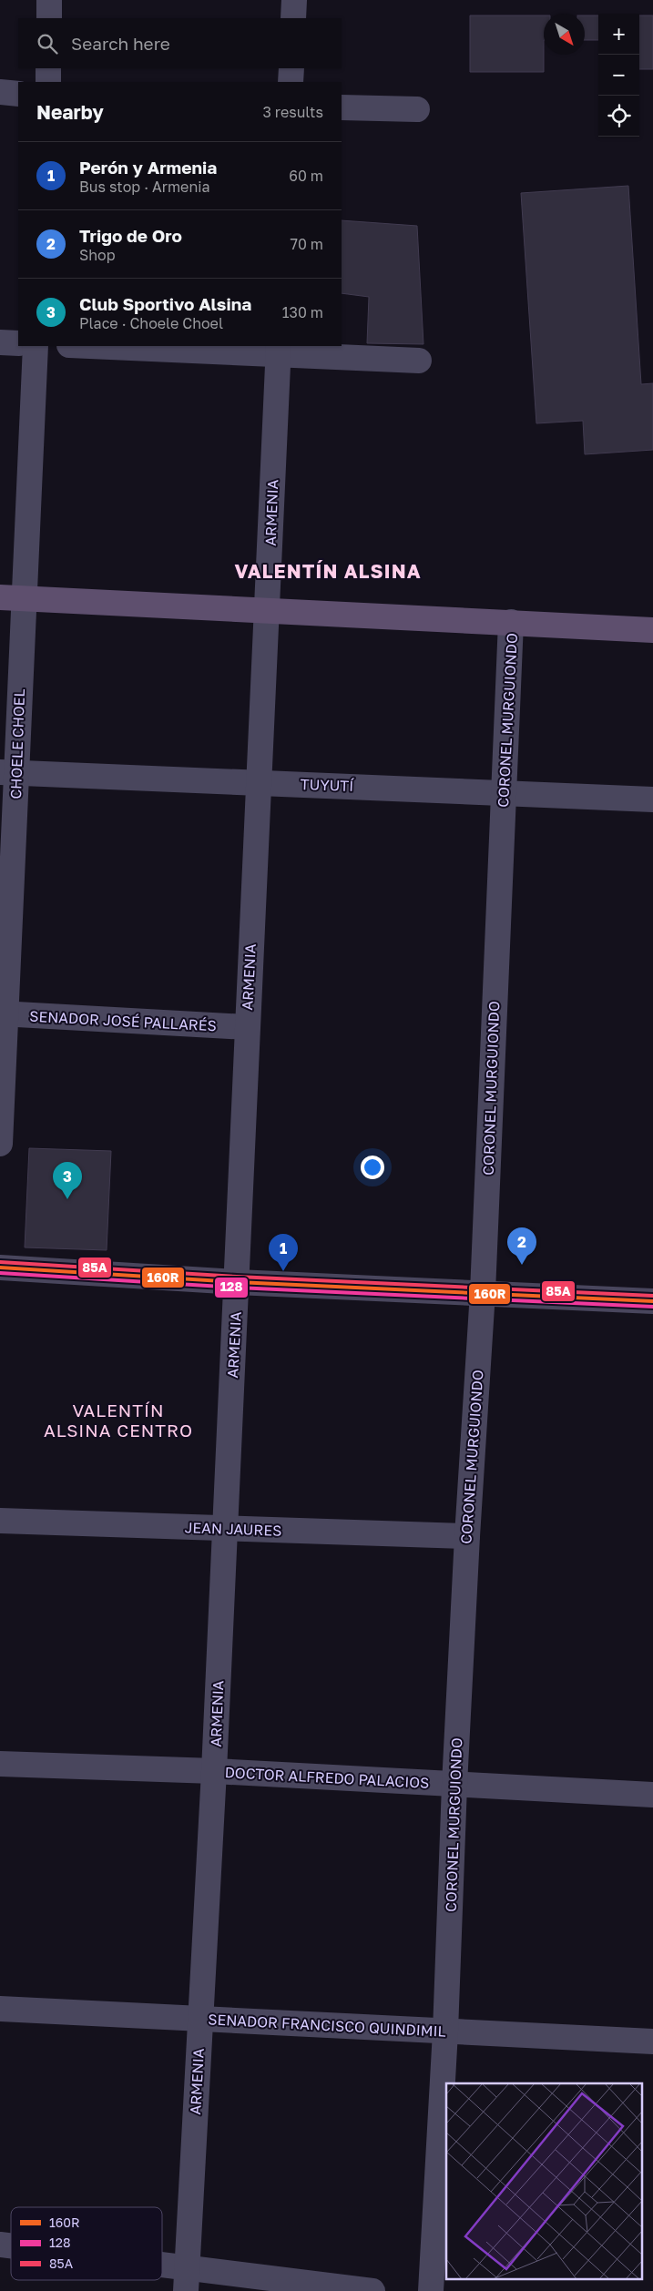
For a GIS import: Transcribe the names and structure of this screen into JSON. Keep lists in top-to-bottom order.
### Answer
{
  "streets": {
    "street": [
      "ARMENIA",
      "CORONEL MURGUIONDO",
      "CHOELE CHOEL",
      "TUYUTÍ",
      "SENADOR JOSÉ PALLARÉS",
      "JEAN JAURES",
      "DOCTOR ALFREDO PALACIOS",
      "SENADOR FRANCISCO QUINDIMIL"
    ]
  },
  "crossings": [
    ["ARMENIA", "TUYUTÍ"],
    ["ARMENIA", "SENADOR JOSÉ PALLARÉS"],
    ["ARMENIA", "JEAN JAURES"],
    ["ARMENIA", "DOCTOR ALFREDO PALACIOS"],
    ["ARMENIA", "SENADOR FRANCISCO QUINDIMIL"],
    ["CORONEL MURGUIONDO", "TUYUTÍ"],
    ["CORONEL MURGUIONDO", "JEAN JAURES"],
    ["CORONEL MURGUIONDO", "DOCTOR ALFREDO PALACIOS"],
    ["CORONEL MURGUIONDO", "SENADOR FRANCISCO QUINDIMIL"],
    ["CHOELE CHOEL", "TUYUTÍ"],
    ["CHOELE CHOEL", "SENADOR JOSÉ PALLARÉS"]
  ],
  "districts": ["VALENTÍN ALSINA", "VALENTÍN ALSINA CENTRO"],
  "lines": ["transit line 85A", "transit line 160R", "transit line 128"],
  "legend": ["160R", "128", "85A"],
  "north": "bottom right",
  "page": {
    "map_buttons": ["+", "−"],
    "search": "Search here",
    "heading": ["Nearby", "3 results"],
    "list": [
      {
        "mark": "1",
        "name": "Perón y Armenia",
        "note": "Bus stop · Armenia",
        "value": "60 m"
      },
      {
        "mark": "2",
        "name": "Trigo de Oro",
        "note": "Shop",
        "value": "70 m"
      },
      {
        "mark": "3",
        "name": "Club Sportivo Alsina",
        "note": "Place · Choele Choel",
        "value": "130 m"
      }
    ],
    "pins": ["3", "2", "1"]
  }
}
